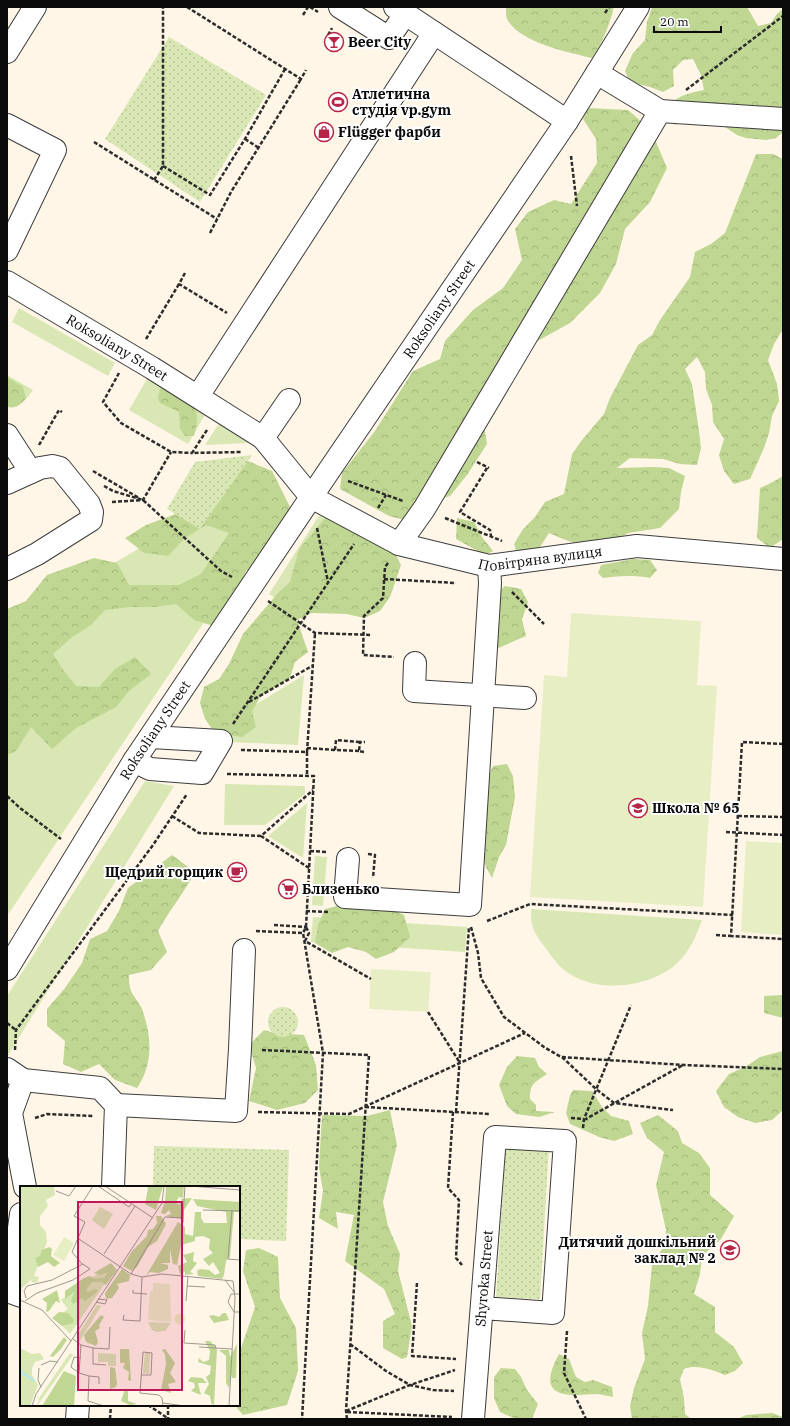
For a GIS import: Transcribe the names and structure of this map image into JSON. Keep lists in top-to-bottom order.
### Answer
{
  "streets": {
    "street": ["Roksoliany Street", "Повітряна вулиця", "Shyroka Street"]
  },
  "crossings": [
    ["Roksoliany Street", "Повітряна вулиця"]
  ],
  "places": {
    "bar": ["Beer City"],
    "sports": ["Атлетична студія vp.gym"],
    "shop": ["Flügger фарби"],
    "school or university": ["Школа № 65", "Дитячий дошкільний заклад № 2"],
    "cafe": ["Щедрий горщик"],
    "supermarket": ["Близенько"]
  },
  "scale_bar": "20 m"
}
